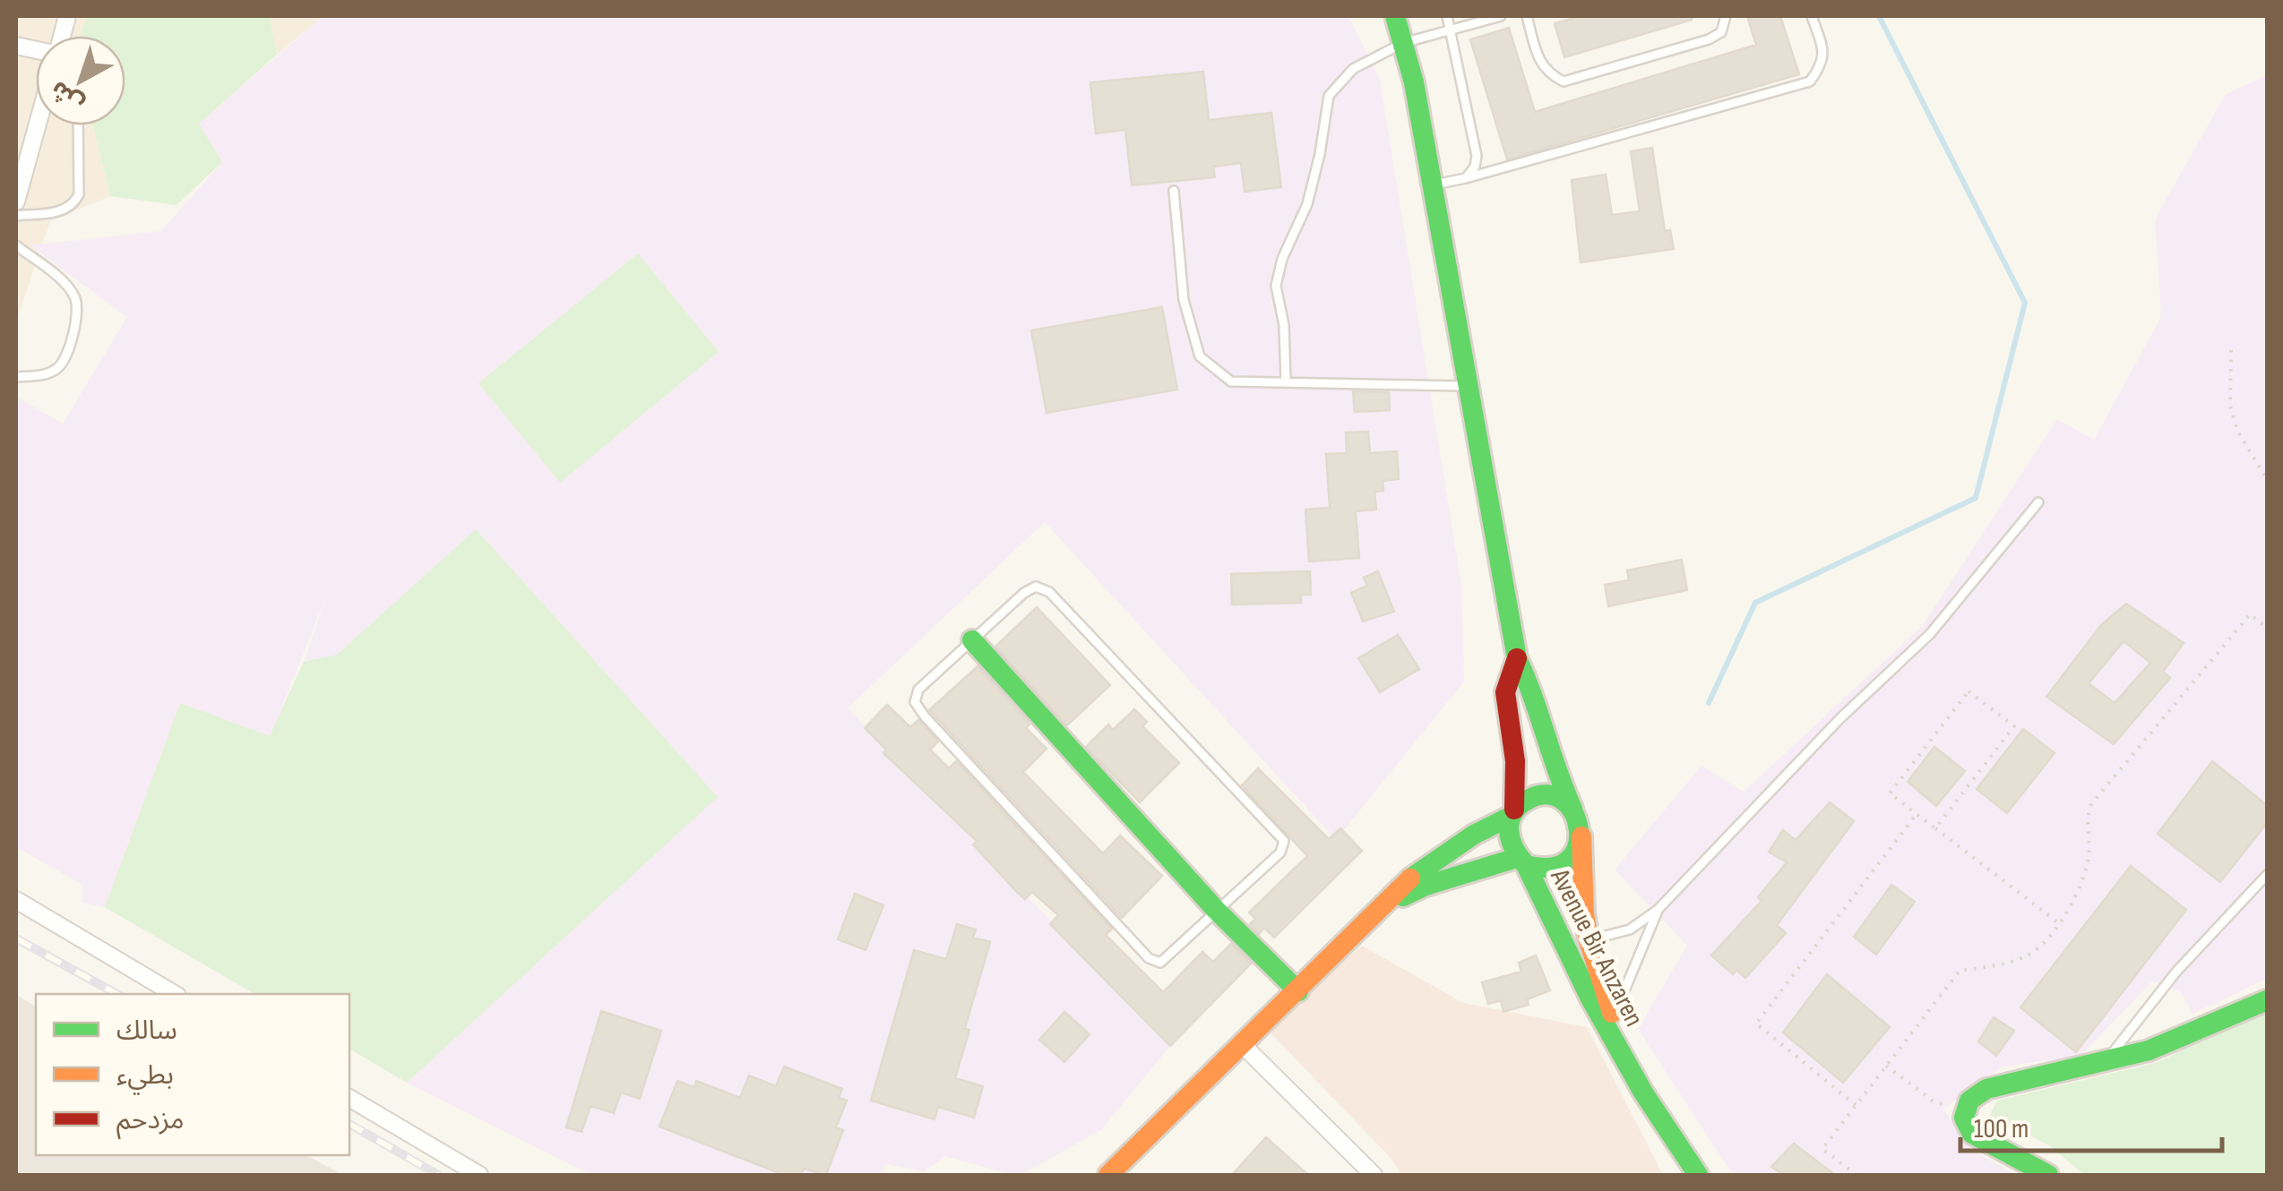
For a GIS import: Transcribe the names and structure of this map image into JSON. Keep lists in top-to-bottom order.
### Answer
{
  "streets": {
    "main road": ["Avenue Bir Anzaren"]
  },
  "legend": ["سالك", "بطيء", "مزدحم"],
  "scale_bar": "100 m",
  "north": "bottom left"
}
